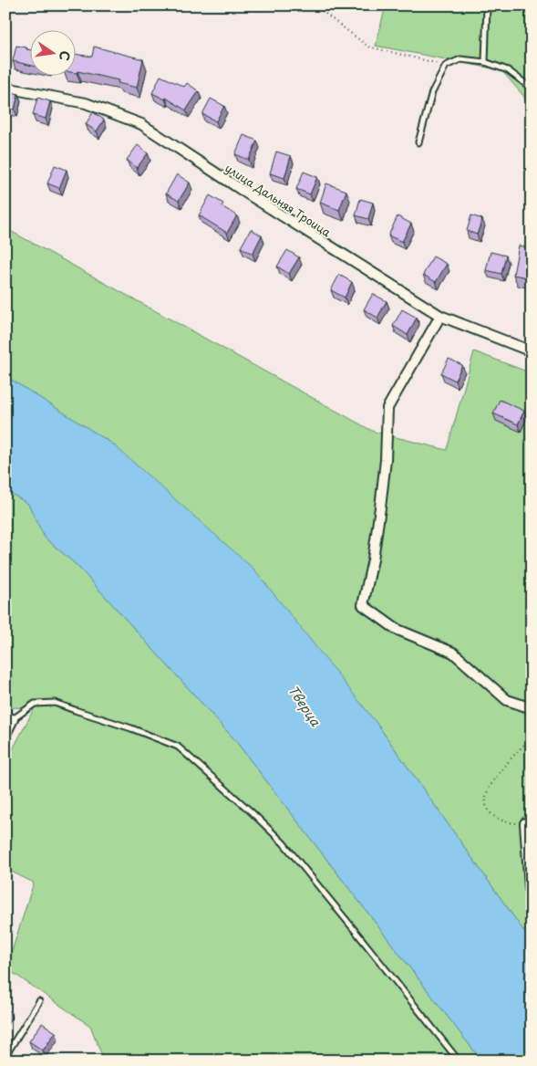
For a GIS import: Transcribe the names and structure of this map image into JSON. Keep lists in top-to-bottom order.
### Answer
{
  "streets": {
    "street": ["улица Дальняя Троица"]
  },
  "water": ["Тверца"],
  "north": "right"
}
